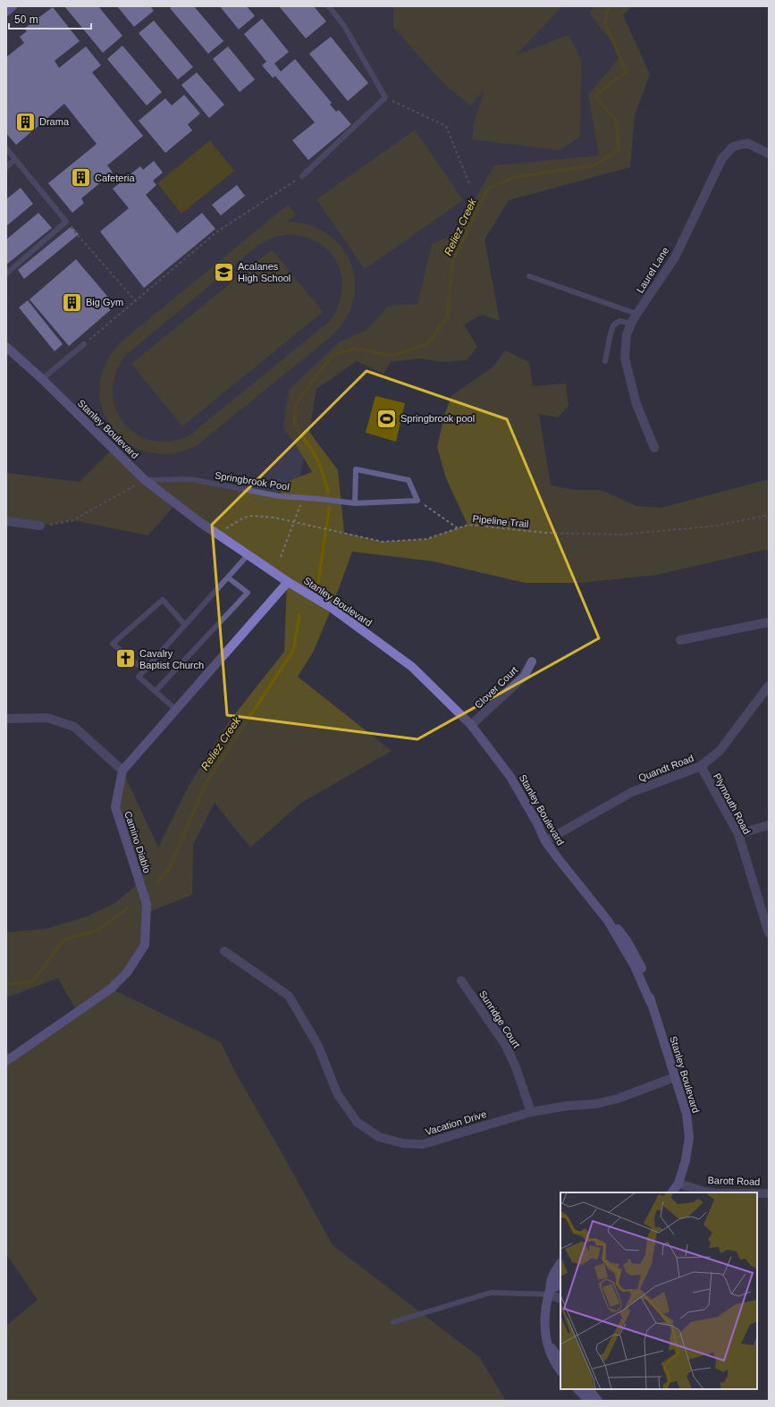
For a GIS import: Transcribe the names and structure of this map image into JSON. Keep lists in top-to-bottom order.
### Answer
{
  "streets": {
    "street": [
      "Laurel Lane",
      "Stanley Boulevard",
      "Clover Court",
      "Quandt Road",
      "Plymouth Road",
      "Camino Diablo",
      "Sunridge Court",
      "Vacation Drive",
      "Barott Road"
    ],
    "lane": ["Springbrook Pool"],
    "path": ["Pipeline Trail"]
  },
  "crossings": [
    ["Stanley Boulevard", "Springbrook Pool"],
    ["Stanley Boulevard", "Pipeline Trail"],
    ["Stanley Boulevard", "Clover Court"],
    ["Stanley Boulevard", "Quandt Road"],
    ["Stanley Boulevard", "Vacation Drive"],
    ["Stanley Boulevard", "Barott Road"],
    ["Quandt Road", "Plymouth Road"],
    ["Sunridge Court", "Vacation Drive"]
  ],
  "water": ["Reliez Creek"],
  "places": {
    "building": ["Drama", "Cafeteria", "Big Gym"],
    "school or university": ["Acalanes High School"],
    "sports": ["Springbrook pool"],
    "church": ["Cavalry Baptist Church"]
  },
  "scale_bar": "50 m"
}
